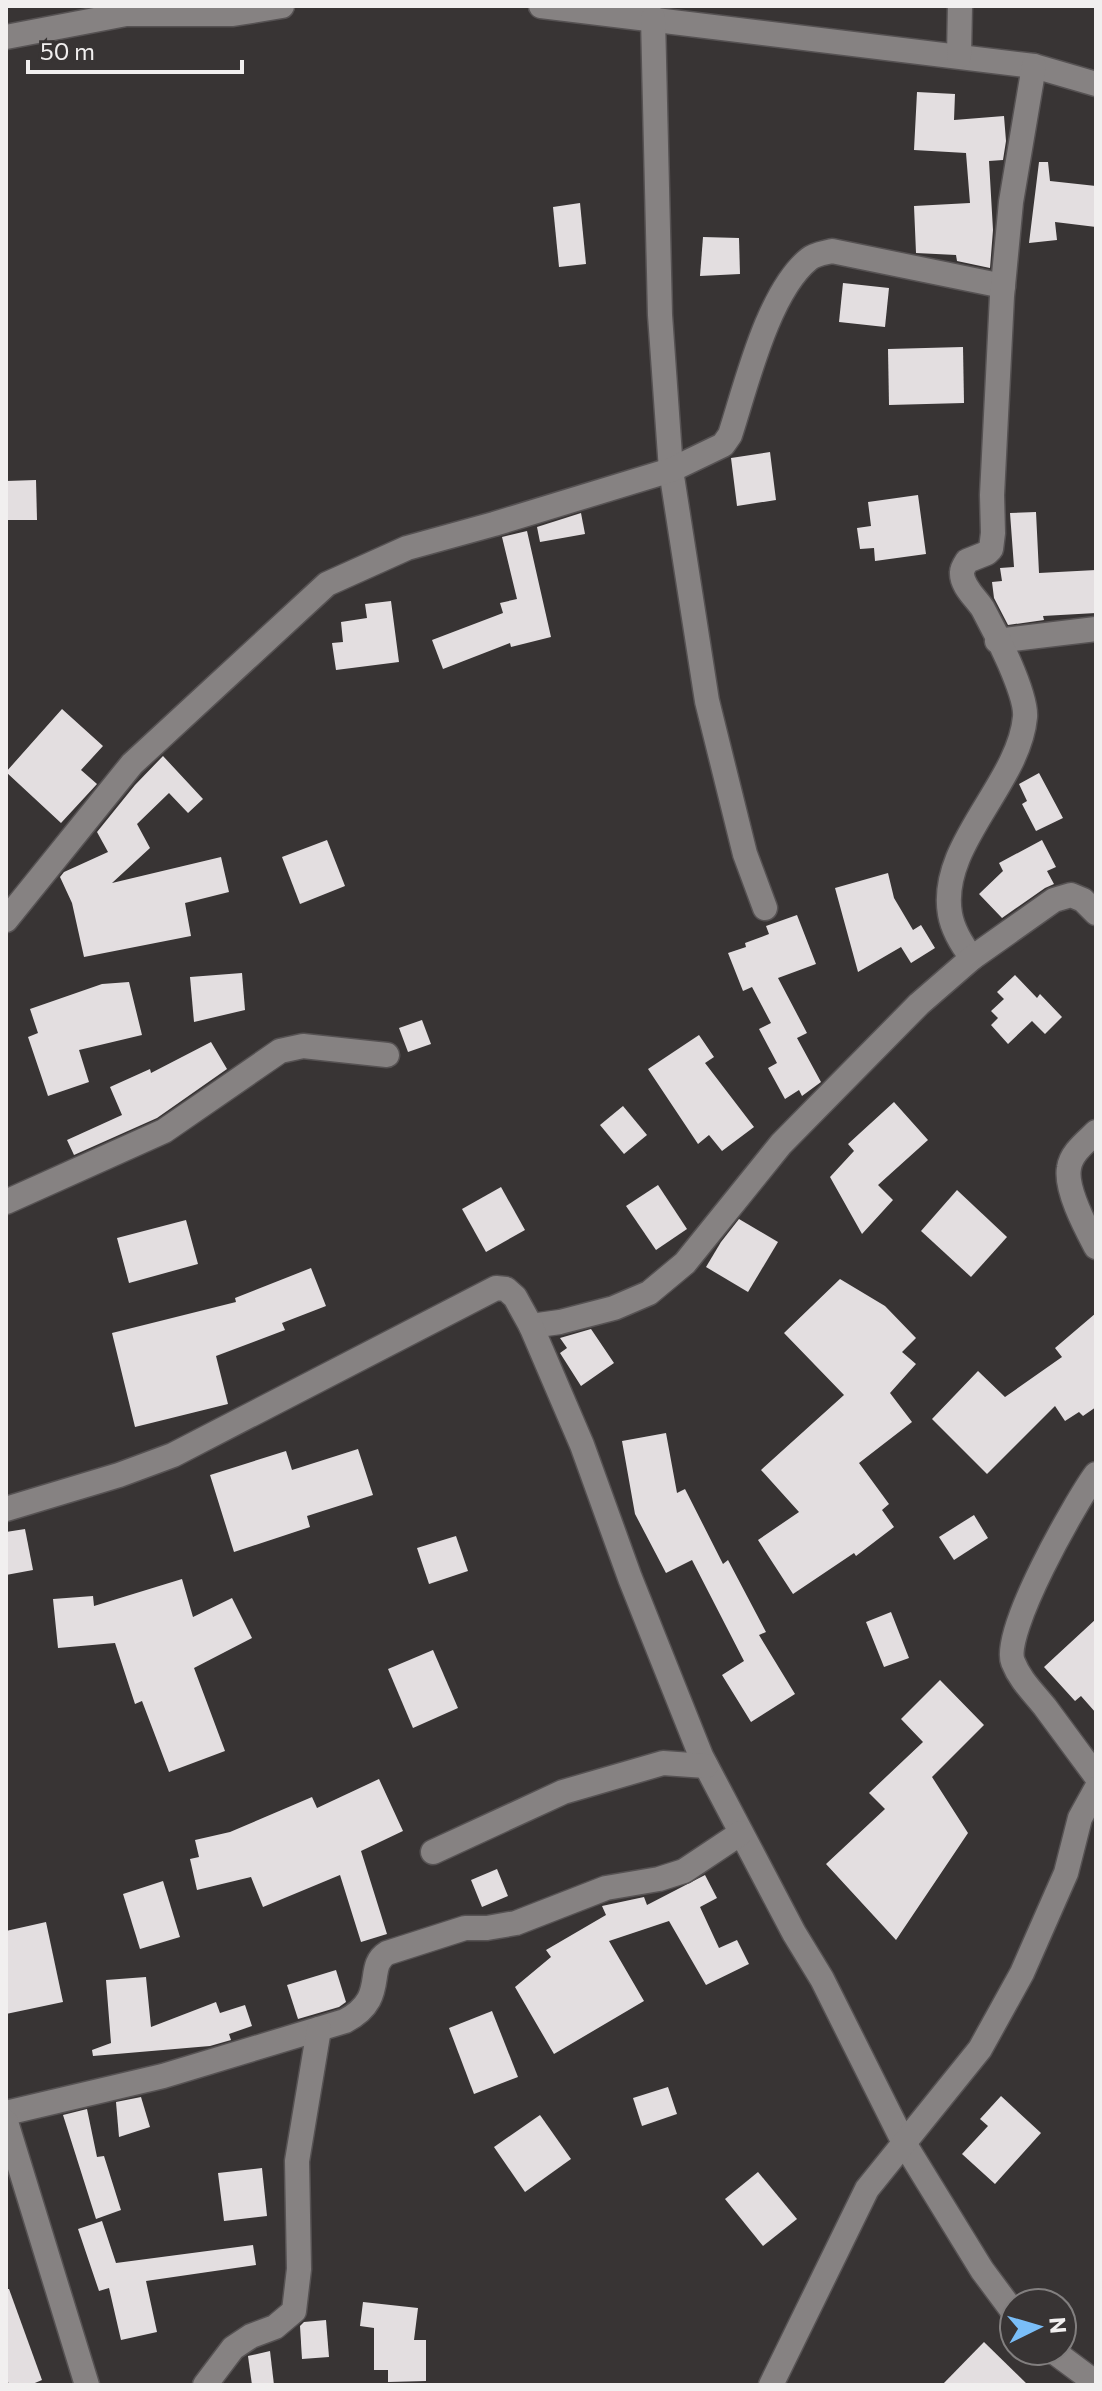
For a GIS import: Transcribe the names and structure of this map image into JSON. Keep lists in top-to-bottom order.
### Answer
{
  "scale_bar": "50 m",
  "north": "right"
}
